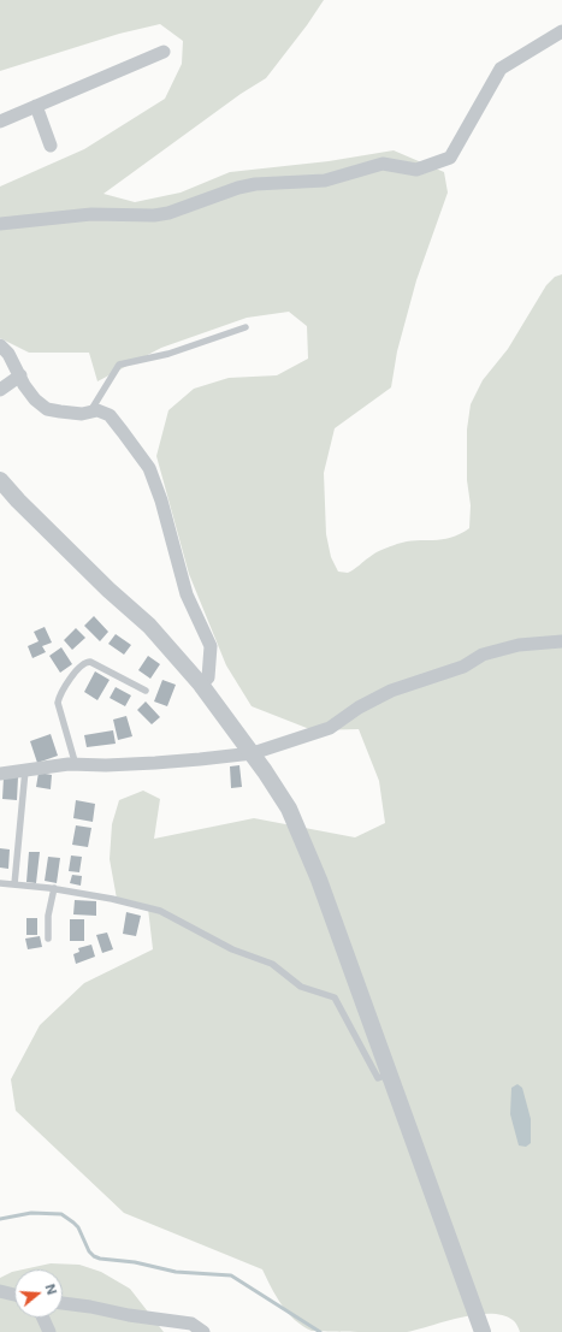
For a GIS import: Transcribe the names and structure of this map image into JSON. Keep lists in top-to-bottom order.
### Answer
{
  "north": "right"
}
